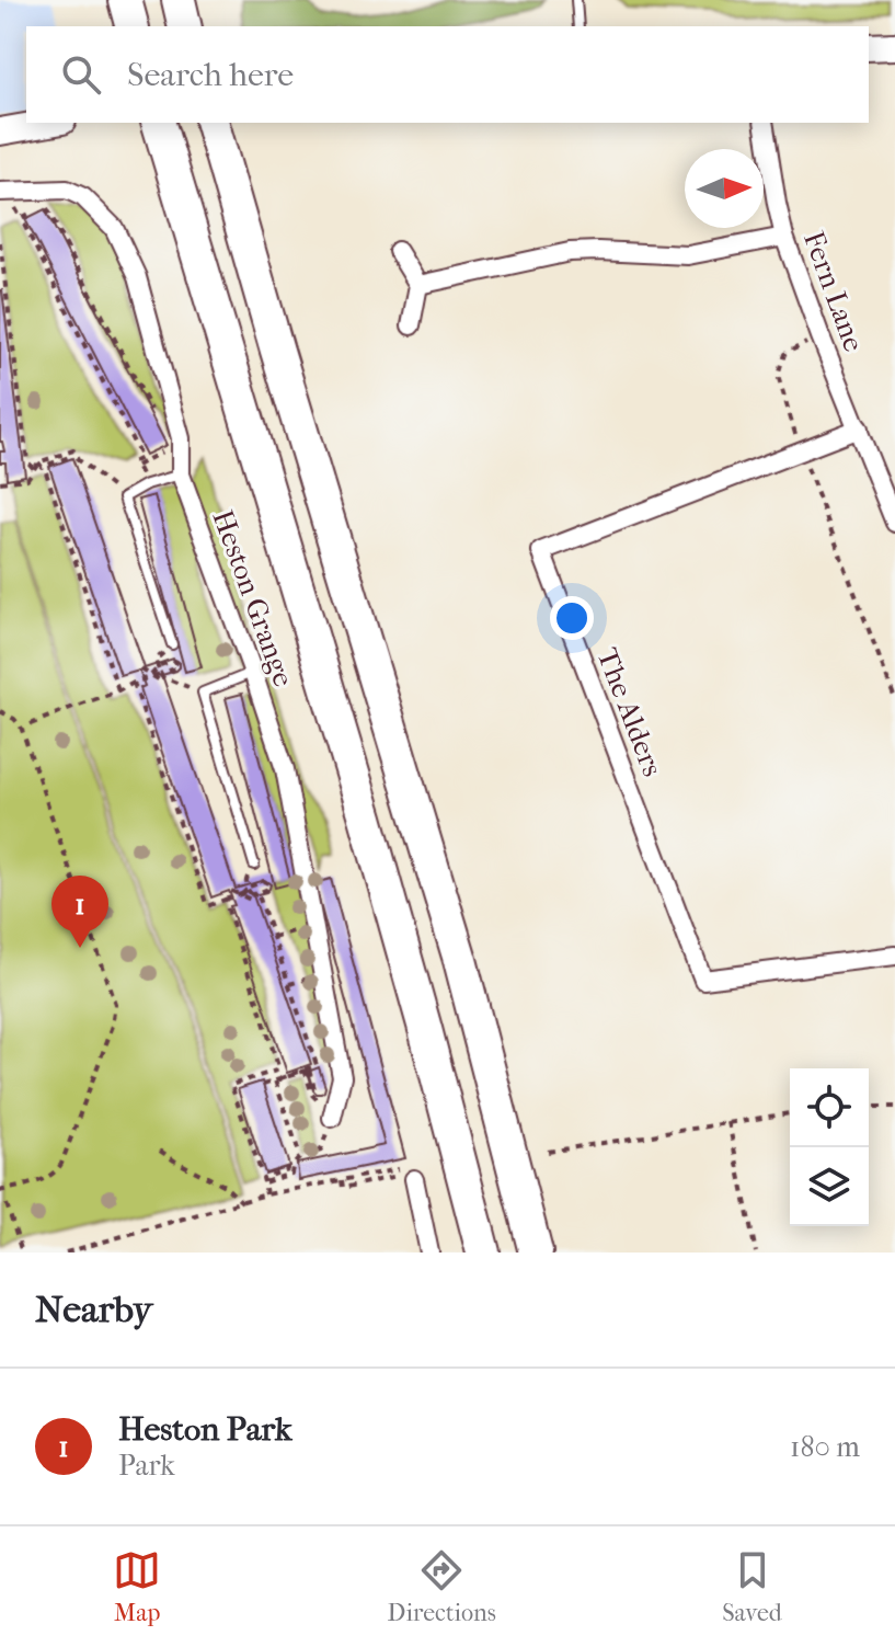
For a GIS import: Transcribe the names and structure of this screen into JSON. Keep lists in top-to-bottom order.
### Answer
{
  "streets": {
    "street": ["Fern Lane", "Heston Grange", "The Alders"]
  },
  "crossings": [
    ["Fern Lane", "The Alders"]
  ],
  "north": "right",
  "page": {
    "search": "Search here",
    "pins": "1",
    "heading": "Nearby",
    "list": [
      {
        "mark": "1",
        "name": "Heston Park",
        "note": "Park",
        "value": "180 m"
      }
    ],
    "nav": ["Map", "Directions", "Saved"]
  }
}
